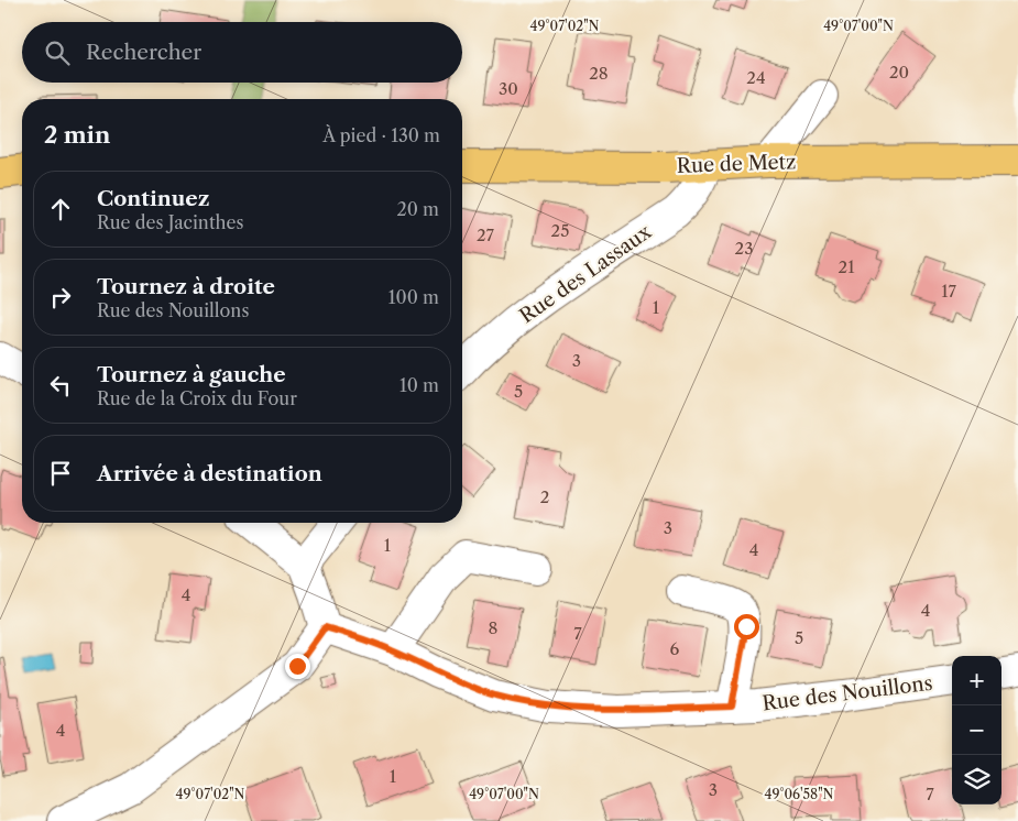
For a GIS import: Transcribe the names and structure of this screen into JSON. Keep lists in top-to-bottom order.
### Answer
{
  "streets": {
    "main road": ["Rue de Metz"],
    "street": ["Rue des Lassaux", "Rue des Nouillons"]
  },
  "crossings": [
    ["Rue de Metz", "Rue des Lassaux"]
  ],
  "house_numbers": [
    "20",
    "28",
    "24",
    "30",
    "25",
    "27",
    "23",
    "21",
    "17",
    "1",
    "3",
    "5",
    "2",
    "3",
    "1",
    "4",
    "4",
    "4",
    "8",
    "7",
    "5",
    "6",
    "4",
    "1",
    "3",
    "7"
  ],
  "page": {
    "search": "Rechercher",
    "heading": ["2 min", "À pied · 130 m"],
    "list": [
      ["Continuez", "Rue des Jacinthes", "20 m"],
      ["Tournez à droite", "Rue des Nouillons", "100 m"],
      ["Tournez à gauche", "Rue de la Croix du Four", "10 m"],
      "Arrivée à destination"
    ],
    "map_buttons": ["+", "−"]
  },
  "coordinates": ["49°07'02\"N", "49°07'00\"N", "49°06'58\"N"]
}
